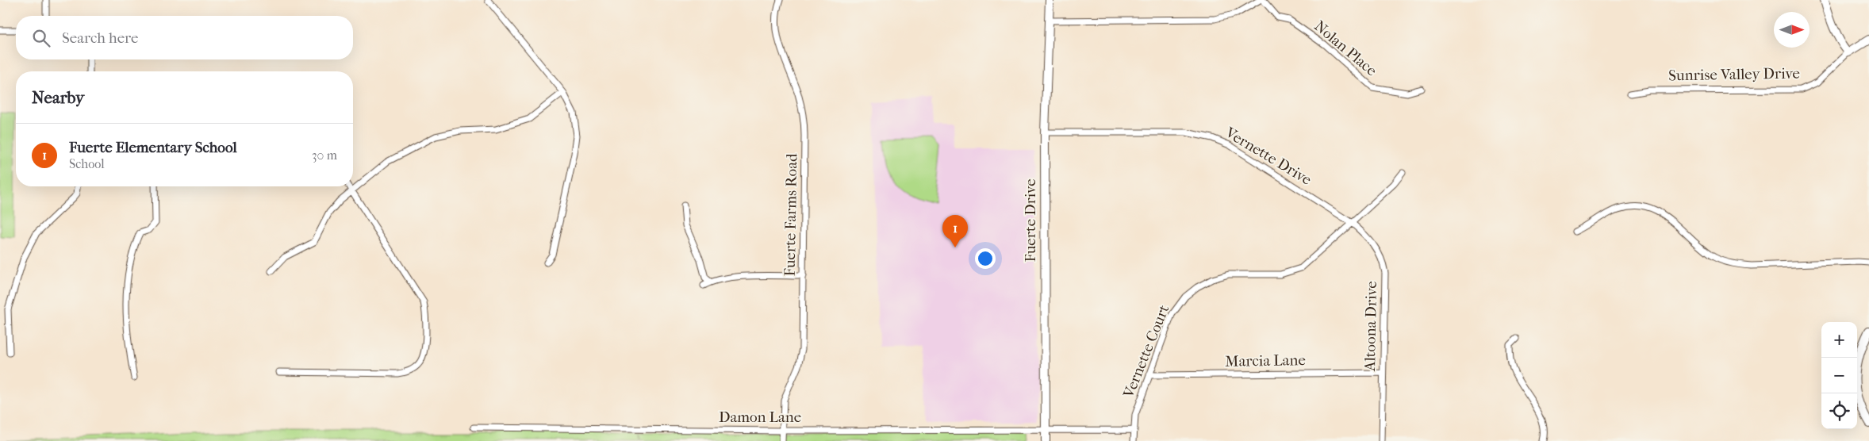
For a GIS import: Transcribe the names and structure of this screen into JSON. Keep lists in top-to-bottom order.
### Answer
{
  "streets": {
    "street": [
      "Nolan Place",
      "Sunrise Valley Drive",
      "Vernette Drive",
      "Fuerte Farms Road",
      "Fuerte Drive",
      "Altoona Drive",
      "Vernette Court",
      "Marcia Lane",
      "Damon Lane"
    ]
  },
  "crossings": [
    ["Vernette Drive", "Fuerte Drive"],
    ["Vernette Drive", "Altoona Drive"],
    ["Vernette Drive", "Vernette Court"],
    ["Fuerte Farms Road", "Damon Lane"],
    ["Fuerte Drive", "Damon Lane"],
    ["Altoona Drive", "Vernette Court"],
    ["Altoona Drive", "Marcia Lane"],
    ["Vernette Court", "Marcia Lane"]
  ],
  "north": "right",
  "page": {
    "search": "Search here",
    "heading": "Nearby",
    "list": [
      {
        "mark": "1",
        "name": "Fuerte Elementary School",
        "note": "School",
        "value": "30 m"
      }
    ],
    "pins": "1",
    "map_buttons": ["+", "−"]
  }
}
